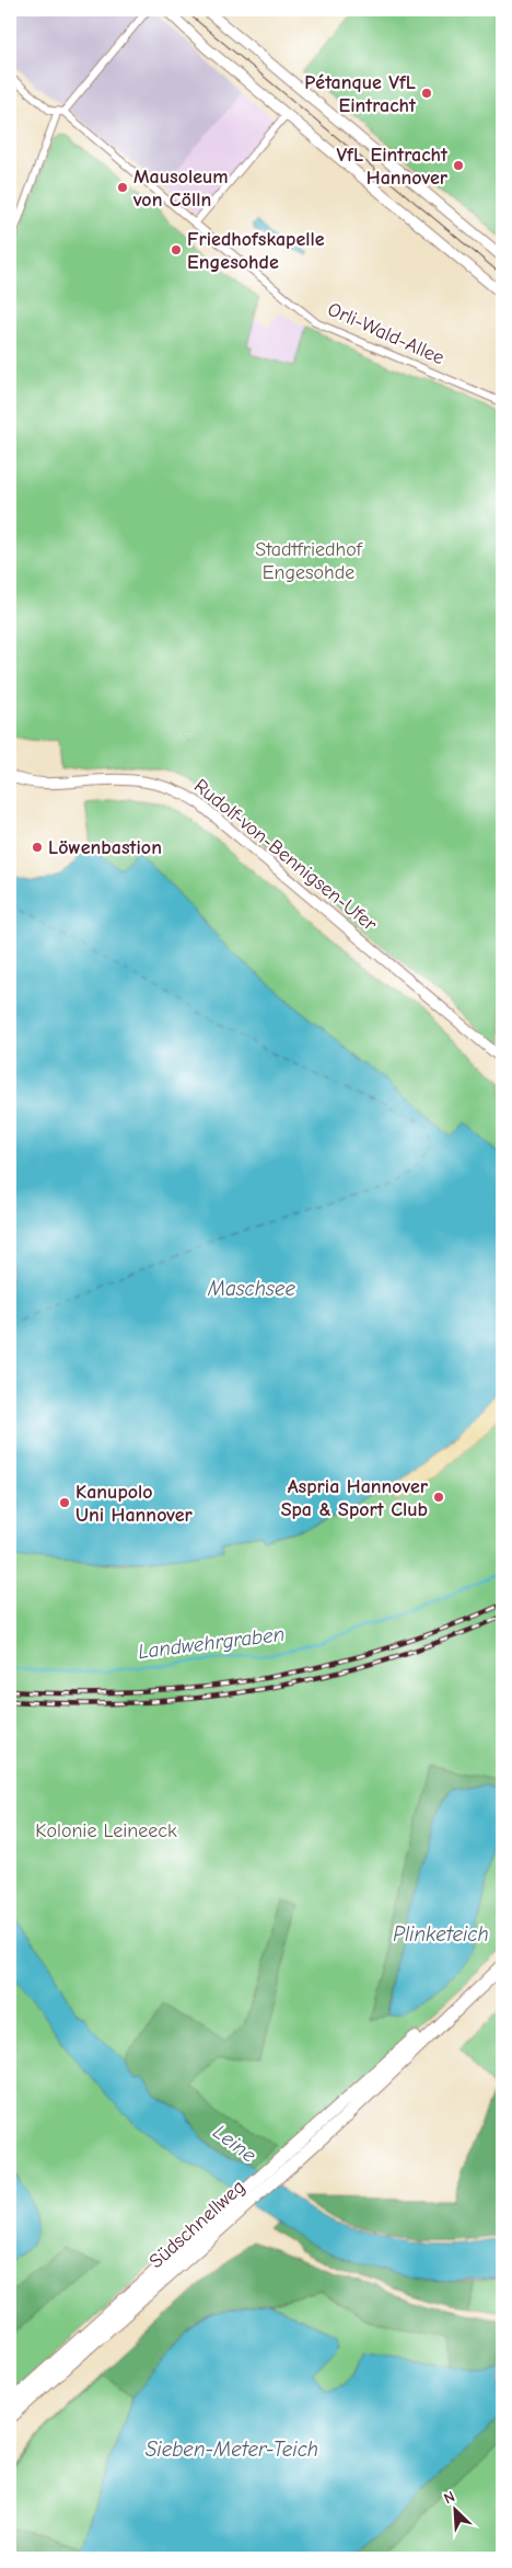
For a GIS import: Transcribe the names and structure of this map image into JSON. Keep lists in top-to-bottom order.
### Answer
{
  "streets": {
    "highway": ["Südschnellweg"],
    "main road": ["Rudolf-von-Bennigsen-Ufer"],
    "street": ["Orli-Wald-Allee"]
  },
  "water": [
    "Maschsee",
    "Landwehrgraben",
    "Plinketeich",
    "Leine",
    "Sieben-Meter-Teich"
  ],
  "parks": ["Stadtfriedhof Engesohde", "Kolonie Leineeck"],
  "places": [
    "Pétanque VfL Eintracht",
    "VfL Eintracht Hannover",
    "Mausoleum von Cölln",
    "Friedhofskapelle Engesohde",
    "Löwenbastion",
    "Aspria Hannover Spa & Sport Club",
    "Kanupolo Uni Hannover"
  ],
  "north": "top left"
}
